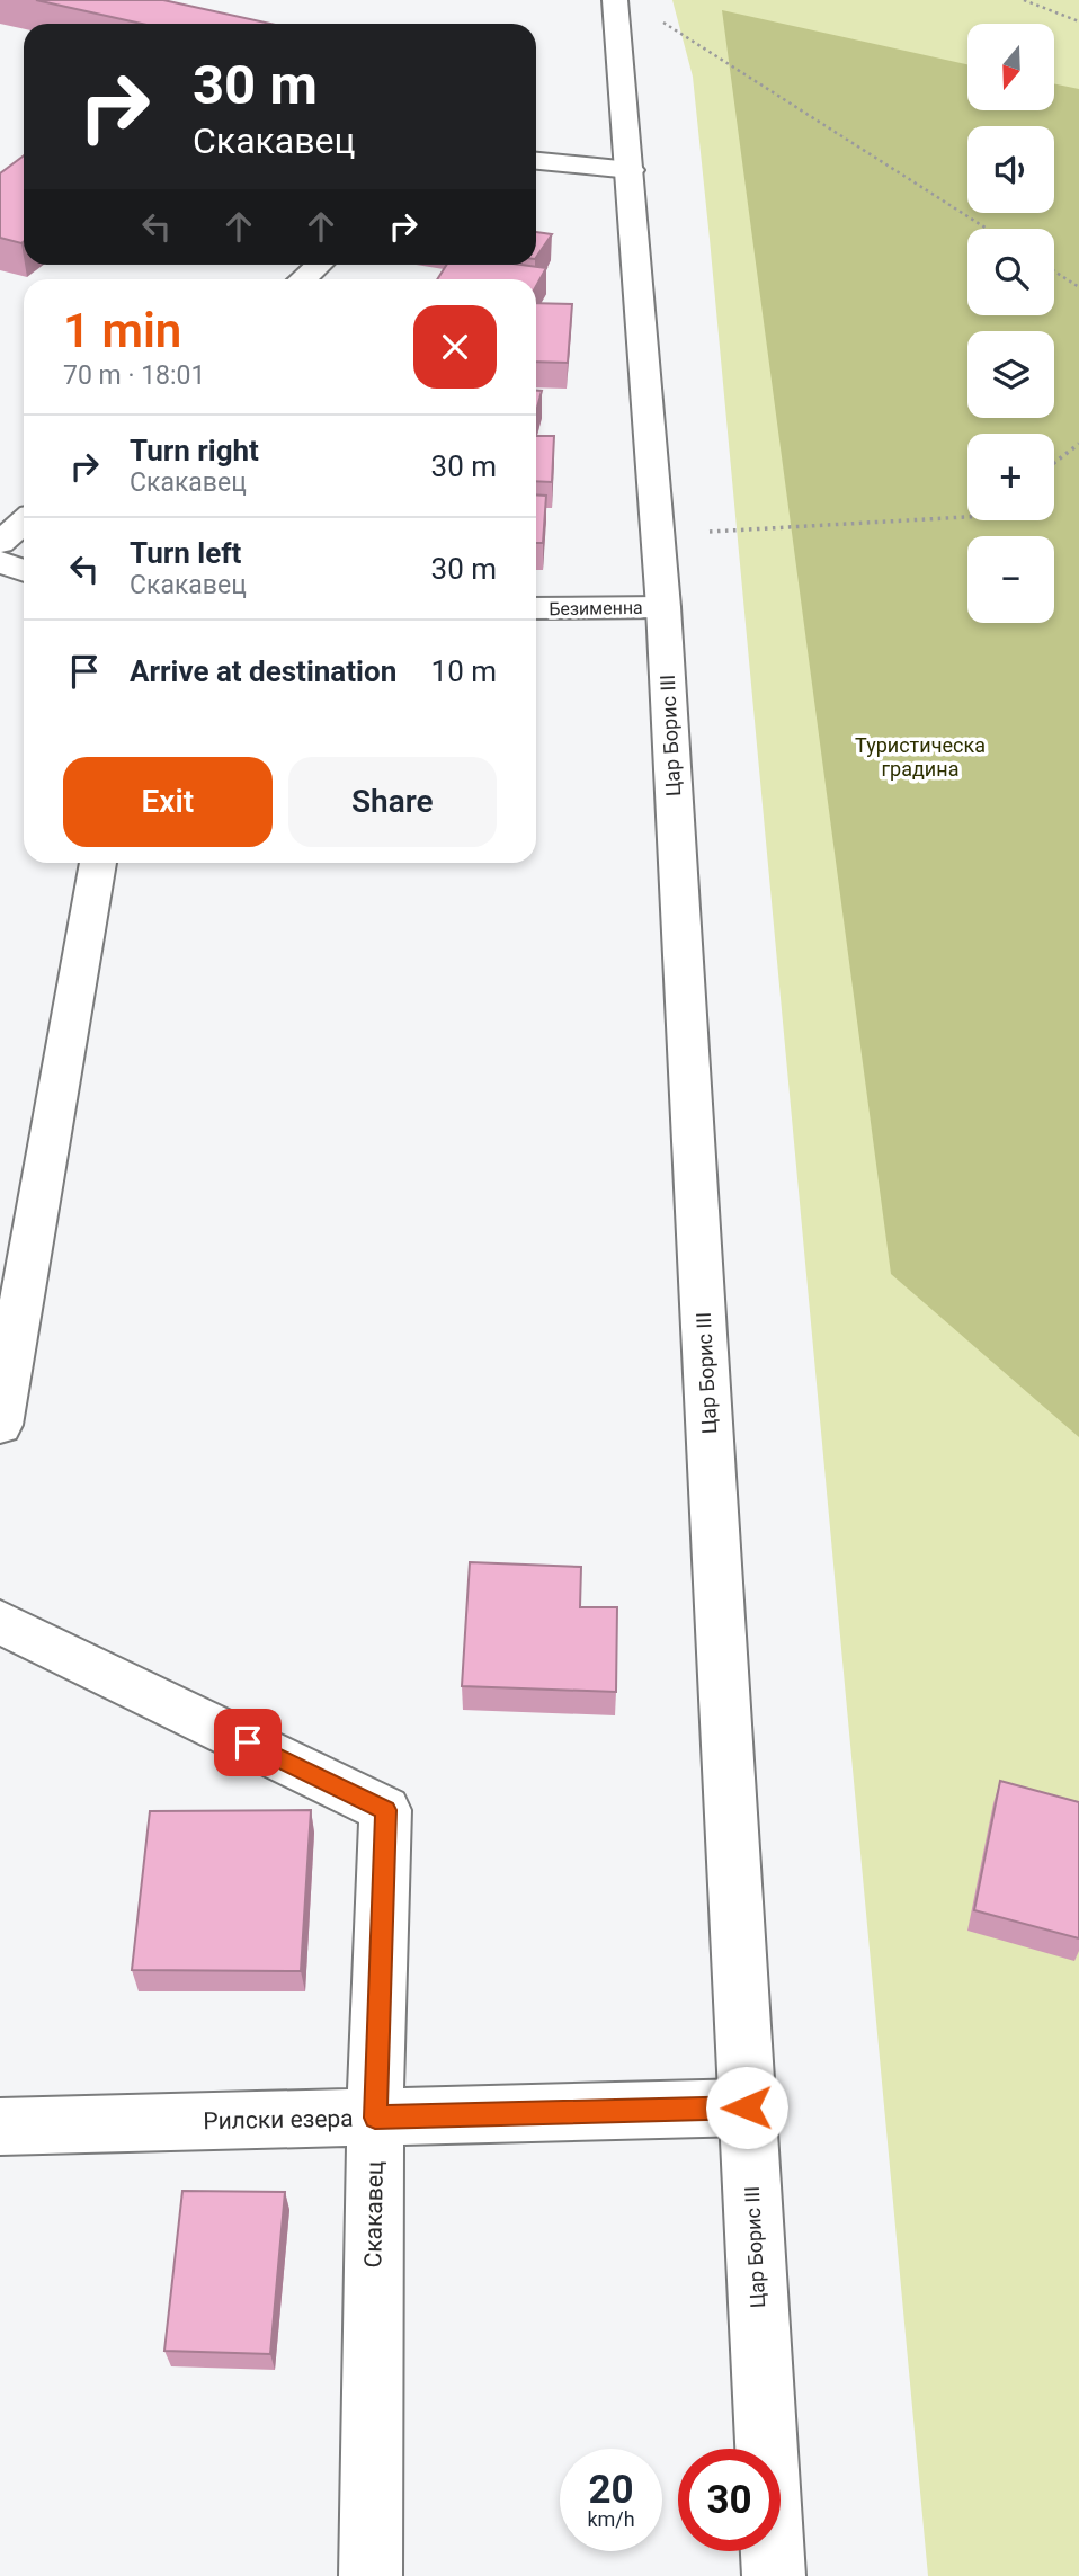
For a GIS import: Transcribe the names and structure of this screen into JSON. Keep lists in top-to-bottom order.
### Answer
{
  "streets": {
    "main road": [
      "Безименна",
      "Цар Борис III",
      "Рилски езера",
      "Скакавец"
    ]
  },
  "crossings": [
    ["Безименна", "Цар Борис III"],
    ["Цар Борис III", "Рилски езера"],
    ["Рилски езера", "Скакавец"]
  ],
  "parks": ["Туристическа градина"],
  "north": "bottom",
  "page": {
    "map_buttons": ["+", "−"],
    "turn": ["30 m", "Скакавец"],
    "heading": ["1 min", "70 m · 18:01"],
    "list": [
      {
        "name": "Turn right",
        "note": "Скакавец",
        "value": "30 m"
      },
      {
        "name": "Turn left",
        "note": "Скакавец",
        "value": "30 m"
      },
      {
        "name": "Arrive at destination",
        "value": "10 m"
      }
    ],
    "buttons": ["Exit", "Share"],
    "speed": "20 km/h",
    "limit": "30"
  }
}
